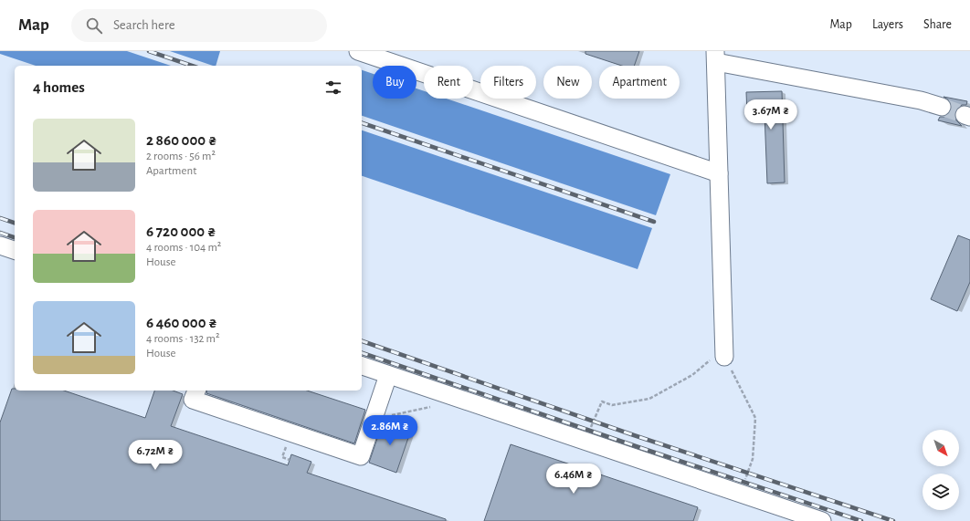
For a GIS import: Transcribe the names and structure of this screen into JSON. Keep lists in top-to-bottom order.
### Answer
{
  "north": "bottom right",
  "page": {
    "header": "Map",
    "search": "Search here",
    "nav": ["Map", "Layers", "Share"],
    "chip": [
      "Buy",
      "Rent",
      "Filters",
      "New",
      "Apartment"
    ],
    "heading": "4 homes",
    "price": [
      "3.67M ₴",
      "2.86M ₴",
      "6.72M ₴",
      "6.46M ₴"
    ],
    "list": [
      {
        "name": "2 860 000 ₴",
        "note": "2 rooms · 56 m² · Apartment"
      },
      {
        "name": "6 720 000 ₴",
        "note": "4 rooms · 104 m² · House"
      },
      {
        "name": "6 460 000 ₴",
        "note": "4 rooms · 132 m² · House"
      }
    ]
  }
}
